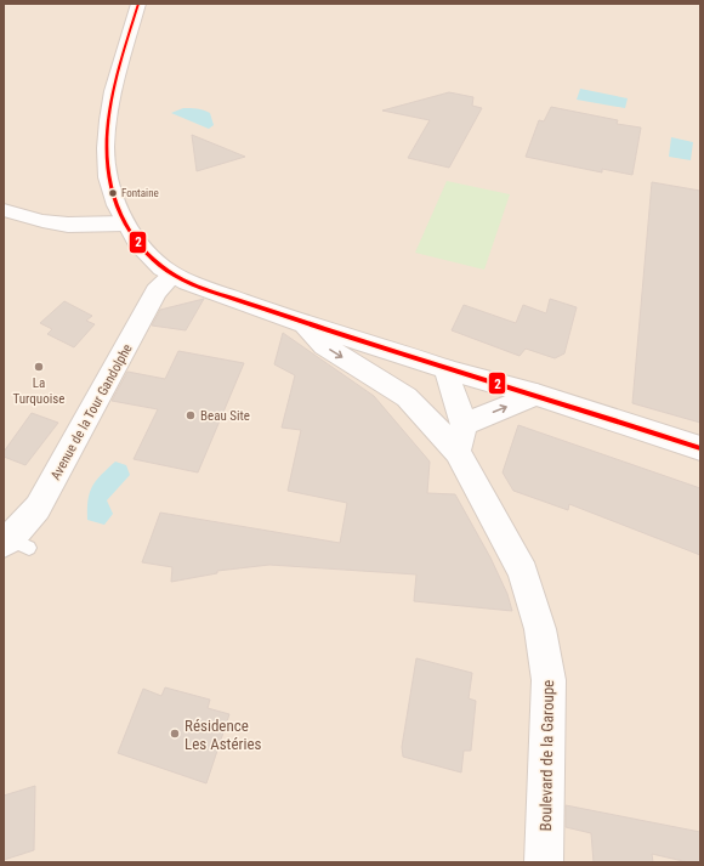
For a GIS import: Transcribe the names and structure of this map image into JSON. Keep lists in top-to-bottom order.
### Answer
{
  "streets": {
    "street": ["Avenue de la Tour Gandolphe", "Boulevard de la Garoupe"]
  },
  "places": [
    "Fontaine",
    "La Turquoise",
    "Beau Site",
    "Résidence Les Astéries"
  ],
  "lines": ["transit line 2"]
}
